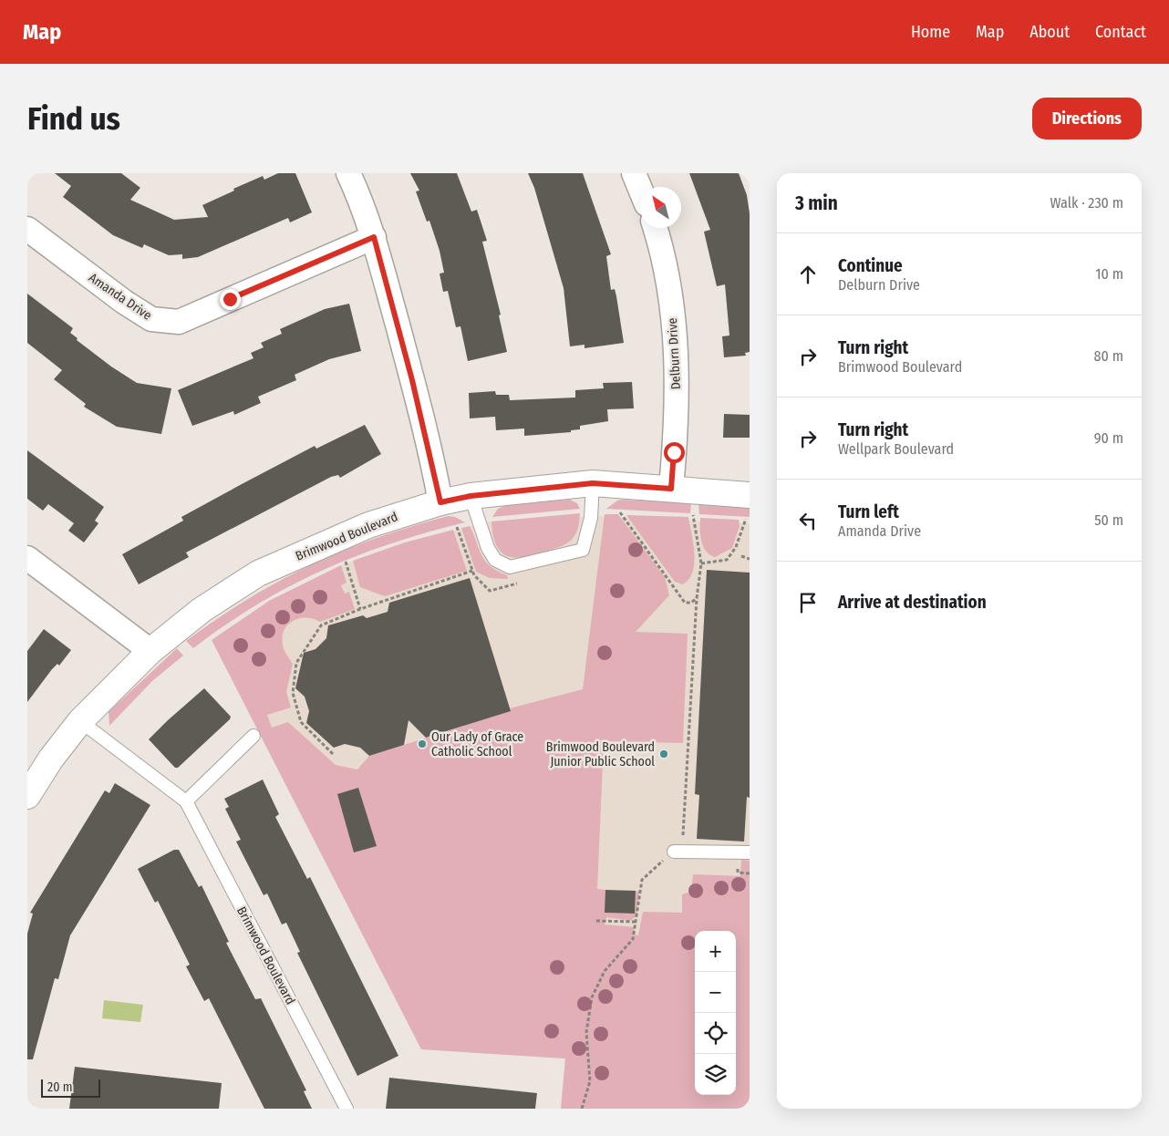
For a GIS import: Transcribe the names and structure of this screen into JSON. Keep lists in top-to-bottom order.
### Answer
{
  "streets": {
    "street": ["Amanda Drive", "Delburn Drive", "Brimwood Boulevard"]
  },
  "crossings": [
    ["Delburn Drive", "Brimwood Boulevard"]
  ],
  "places": ["Our Lady of Grace Catholic School", "Brimwood Boulevard Junior Public School"],
  "scale_bar": "20 m",
  "north": "top left",
  "page": {
    "header": "Map",
    "nav": [
      "Home",
      "Map",
      "About",
      "Contact"
    ],
    "buttons": "Directions",
    "title": "Find us",
    "heading": ["3 min", "Walk · 230 m"],
    "list": [
      ["Continue", "Delburn Drive", "10 m"],
      ["Turn right", "Brimwood Boulevard", "80 m"],
      ["Turn right", "Wellpark Boulevard", "90 m"],
      ["Turn left", "Amanda Drive", "50 m"],
      "Arrive at destination"
    ],
    "map_buttons": ["+", "−"],
    "scale": "20 m"
  }
}
